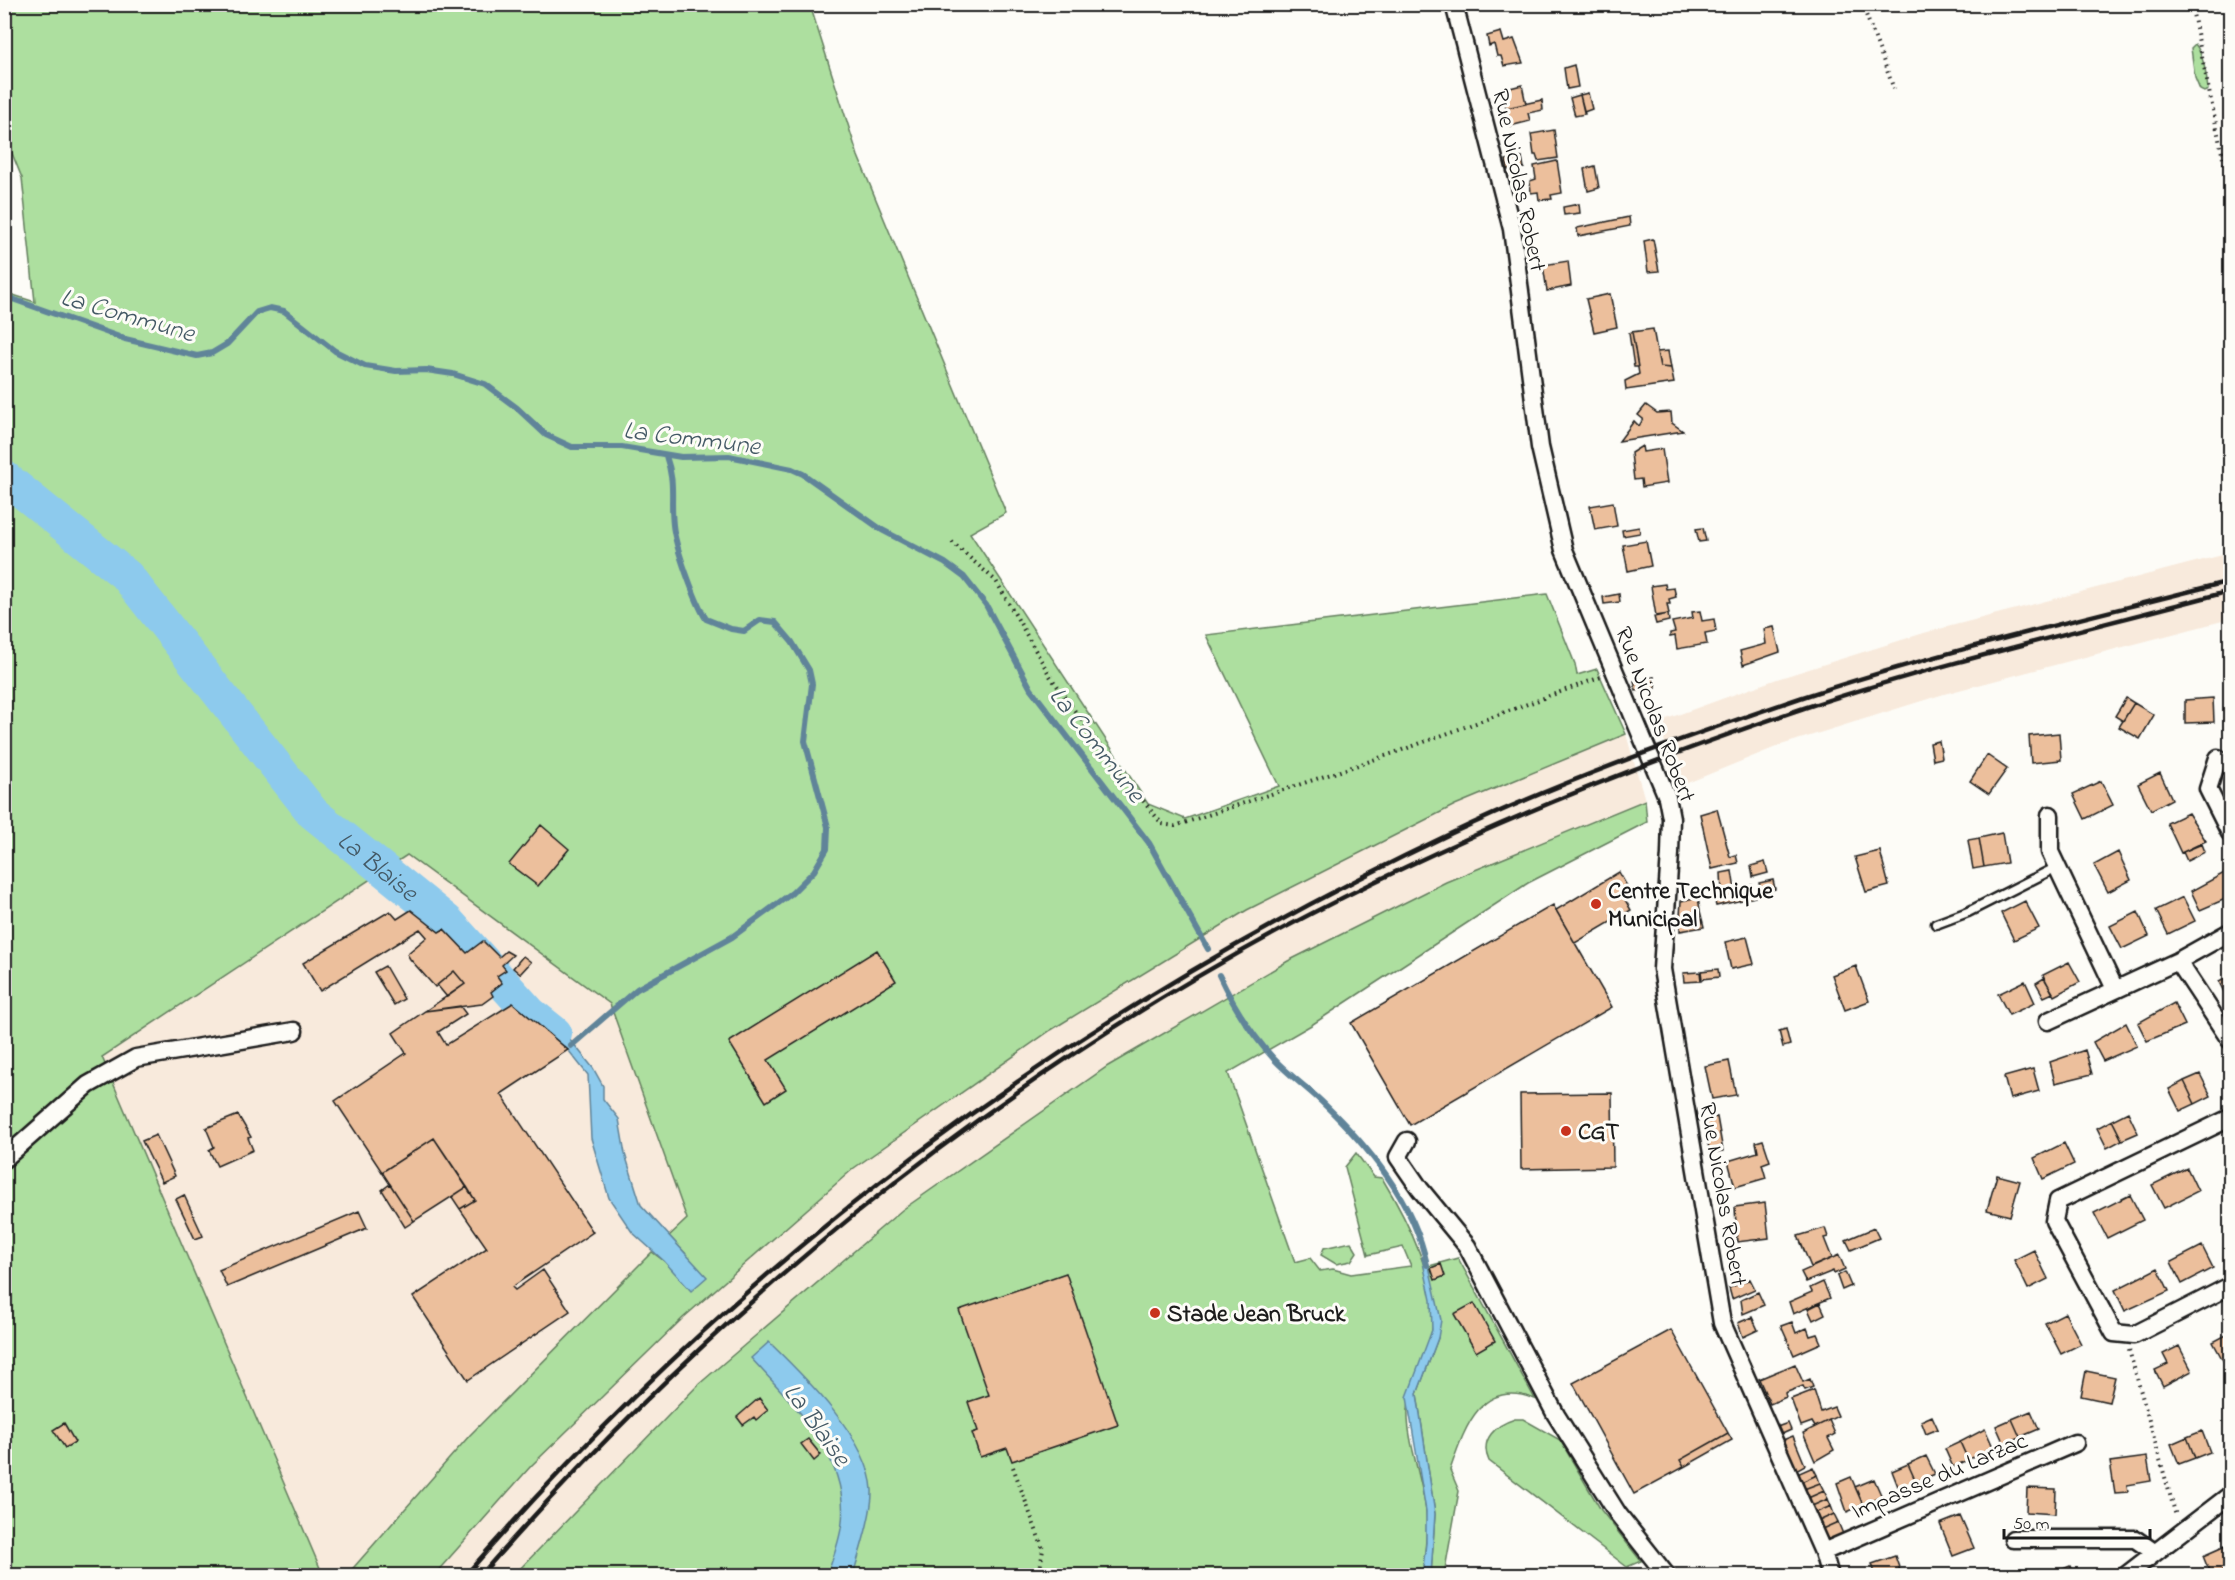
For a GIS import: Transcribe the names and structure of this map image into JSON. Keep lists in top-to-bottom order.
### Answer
{
  "streets": {
    "street": ["Rue Nicolas Robert", "Impasse du Larzac"]
  },
  "crossings": [
    ["Rue Nicolas Robert", "Impasse du Larzac"]
  ],
  "water": ["La Commune", "La Blaise"],
  "places": ["Centre Technique Municipal", "CGT", "Stade Jean Bruck"],
  "scale_bar": "50 m"
}
